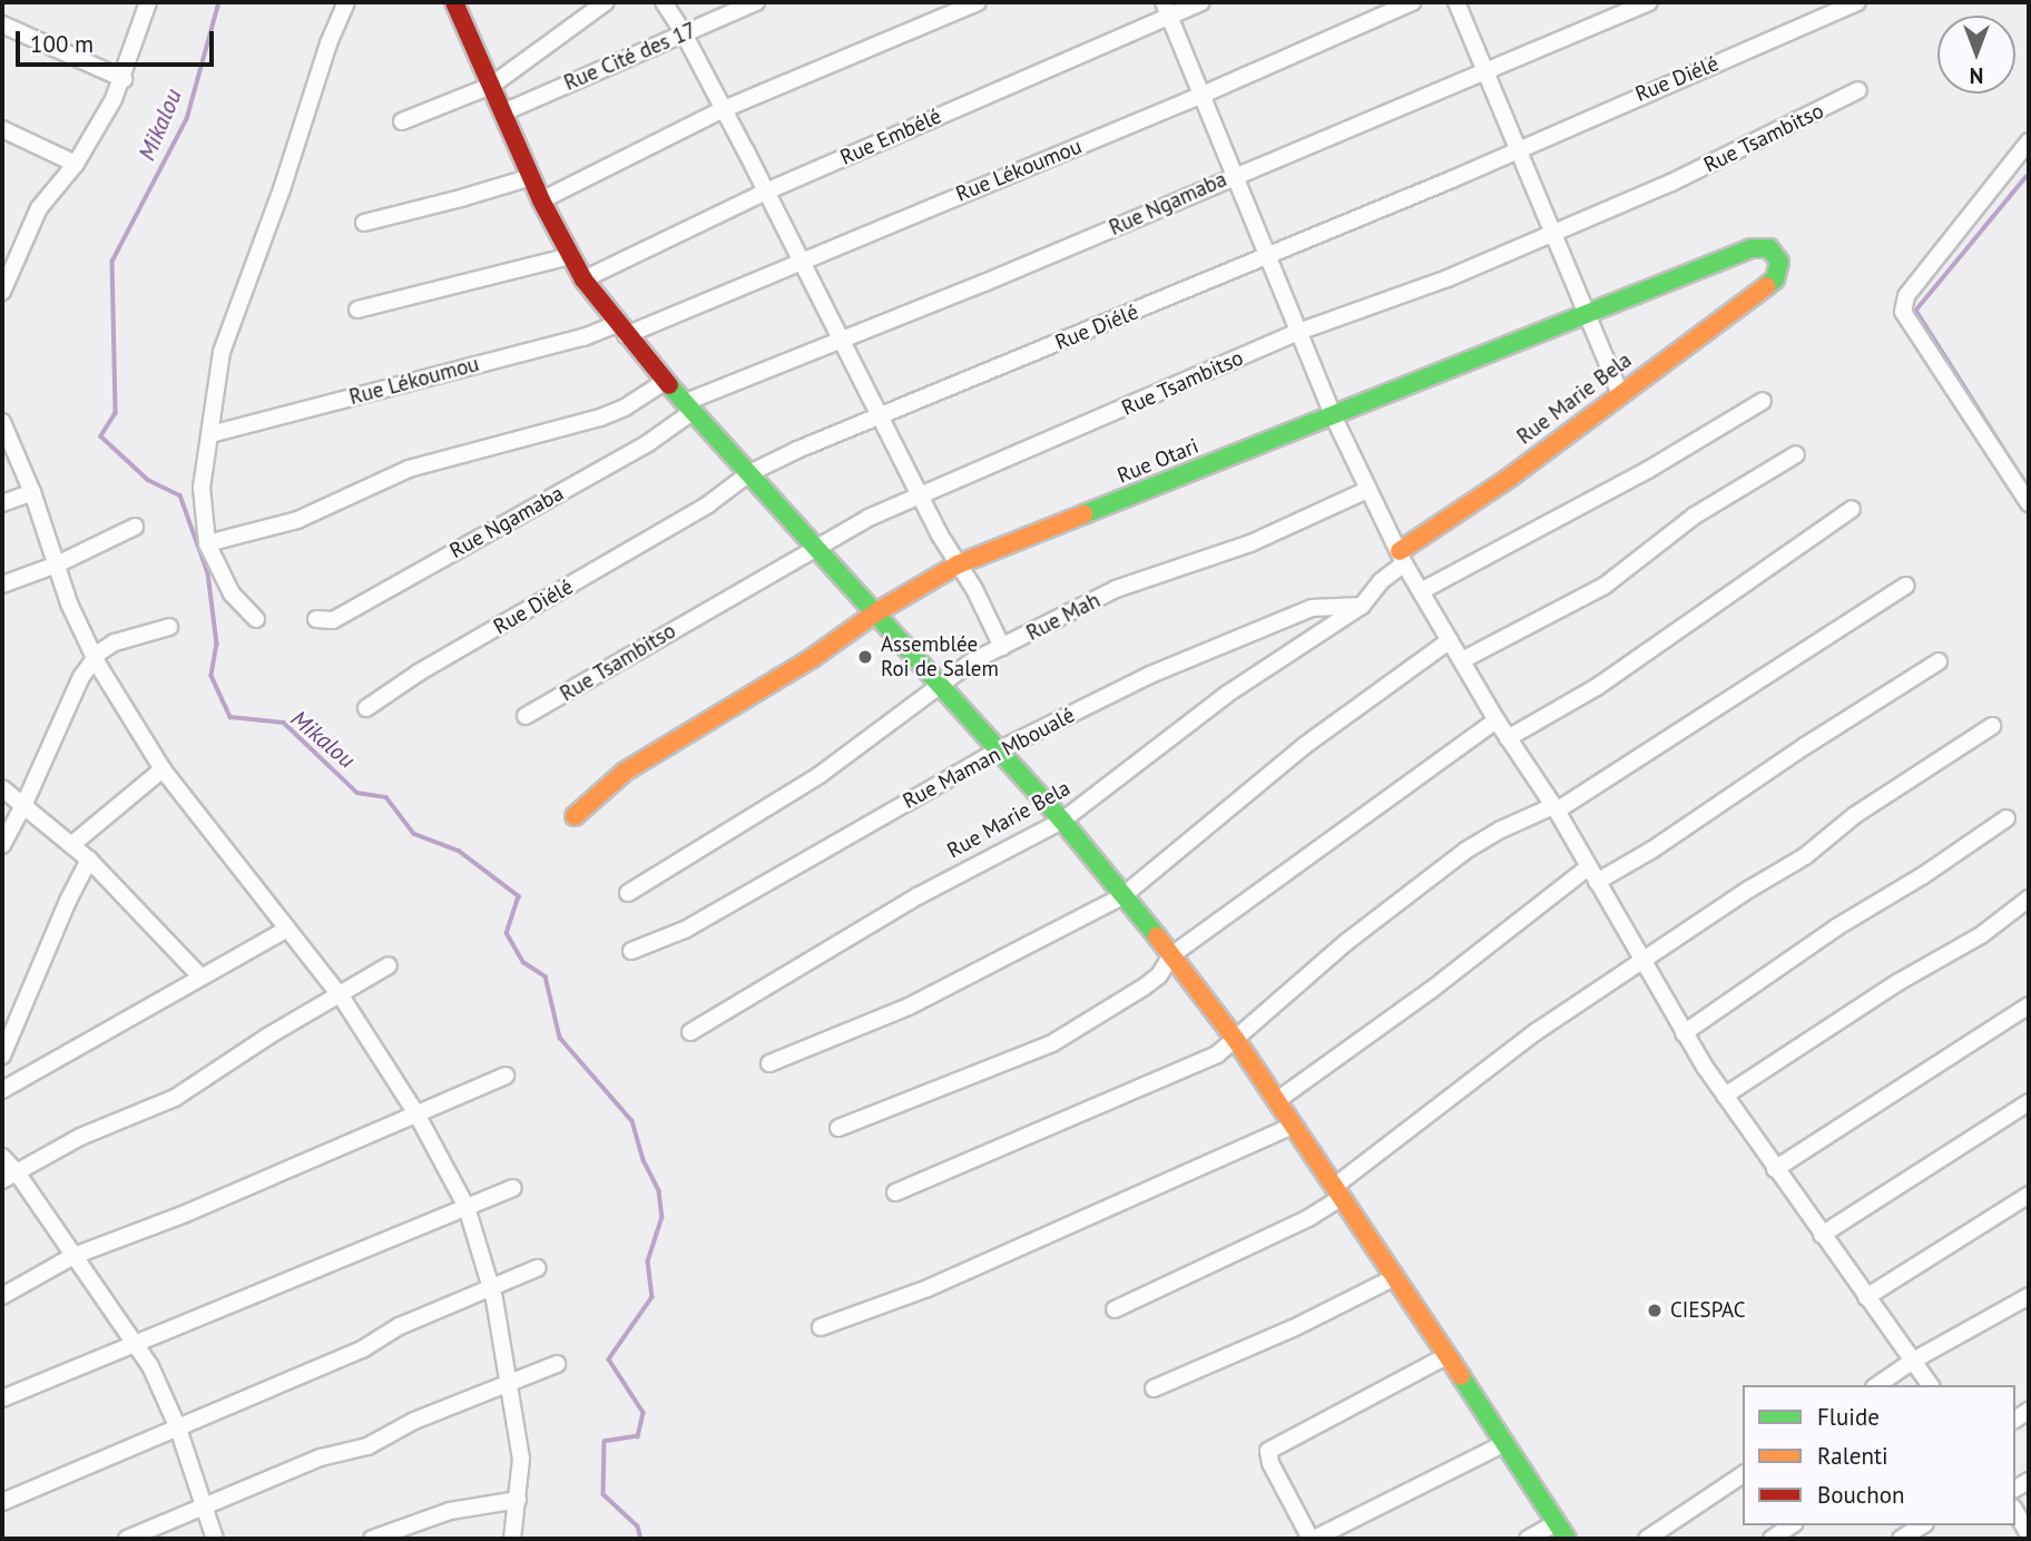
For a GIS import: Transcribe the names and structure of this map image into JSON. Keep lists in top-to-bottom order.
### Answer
{
  "streets": {
    "main road": ["Rue Marie Bela", "Rue Otari"],
    "street": [
      "Rue Cité des 17",
      "Rue Diélé",
      "Rue Embélé",
      "Rue Tsambitso",
      "Rue Lékoumou",
      "Rue Ngamaba",
      "Rue Mah",
      "Rue Maman Mboualé"
    ]
  },
  "crossings": [
    ["Rue Marie Bela", "Rue Otari"],
    ["Rue Marie Bela", "Rue Maman Mboualé"]
  ],
  "water": ["Mikalou"],
  "places": ["Assemblée Roi de Salem", "CIESPAC"],
  "legend": ["Fluide", "Ralenti", "Bouchon"],
  "scale_bar": "100 m",
  "north": "bottom"
}
